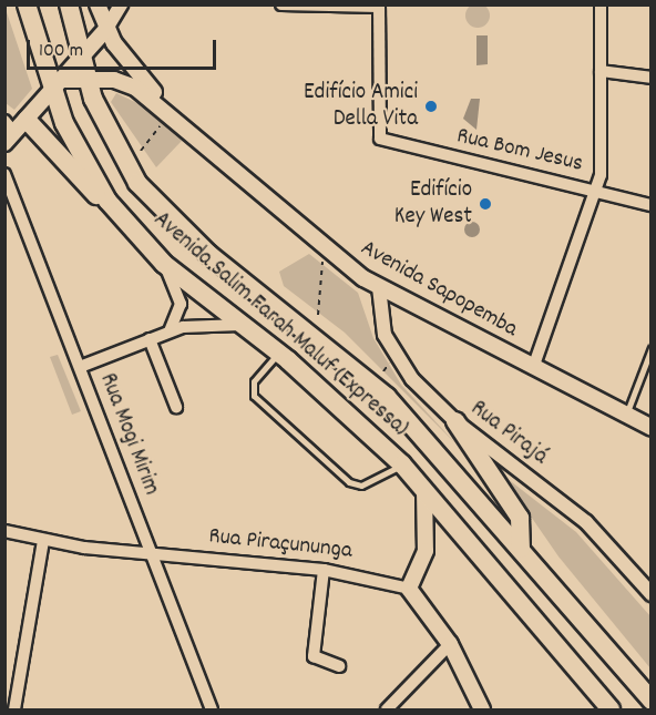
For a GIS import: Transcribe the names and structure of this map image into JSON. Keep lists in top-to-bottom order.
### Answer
{
  "streets": {
    "highway": ["Avenida Salim Farah Maluf (Expressa)"],
    "main road": ["Avenida Sapopemba"],
    "street": [
      "Rua Bom Jesus",
      "Rua Pirajá",
      "Rua Mogi Mirim",
      "Rua Piraçununga"
    ]
  },
  "crossings": [
    ["Avenida Sapopemba", "Avenida Salim Farah Maluf (Expressa)"],
    ["Avenida Sapopemba", "Rua Pirajá"],
    ["Rua Mogi Mirim", "Rua Piraçununga"]
  ],
  "places": ["Edifício Amici Della Vita", "Edifício Key West"],
  "scale_bar": "100 m"
}
